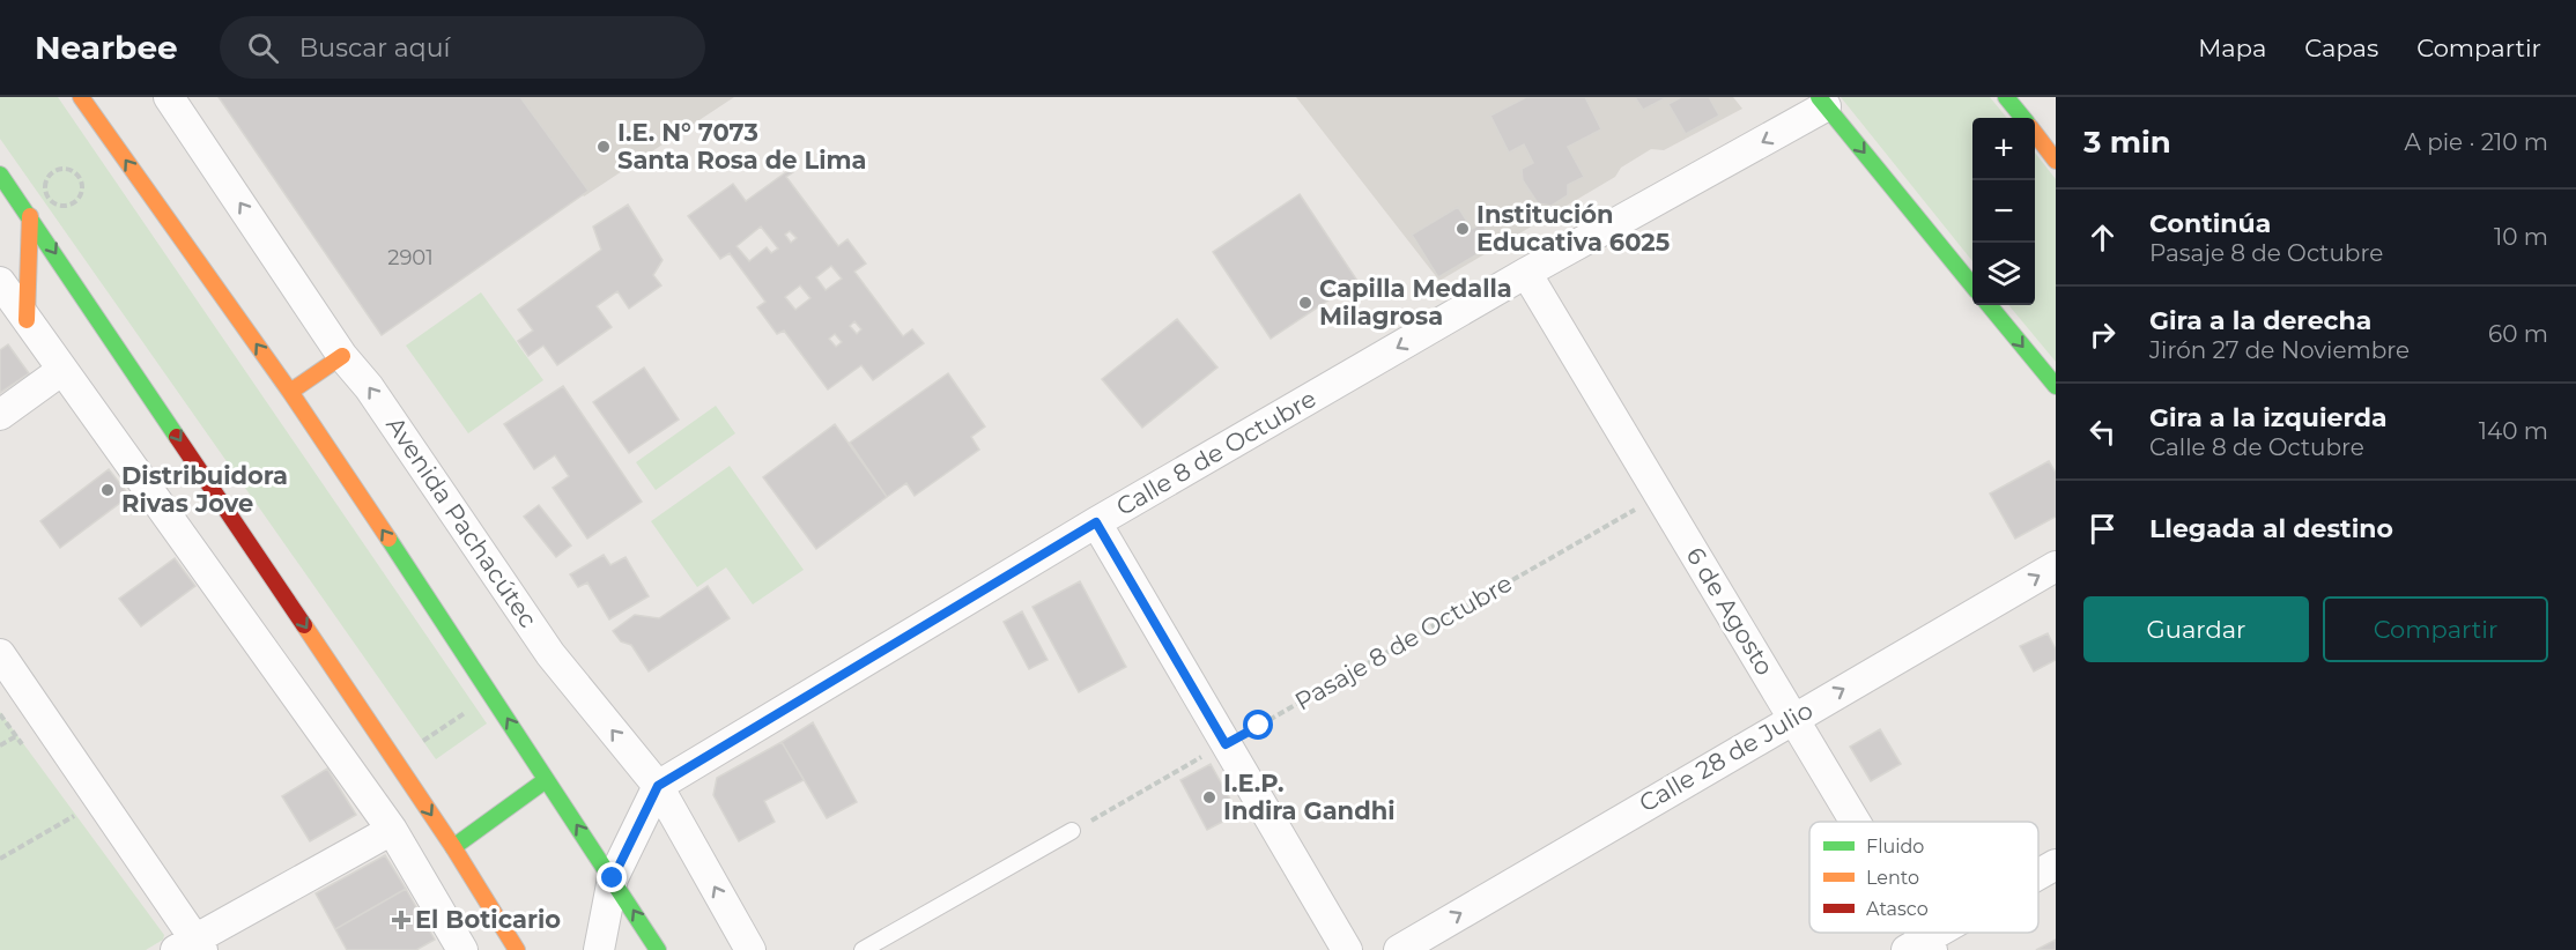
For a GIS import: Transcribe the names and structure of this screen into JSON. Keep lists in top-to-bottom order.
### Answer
{
  "streets": {
    "street": [
      "Calle 8 de Octubre",
      "Avenida Pachacútec",
      "6 de Agosto",
      "Calle 28 de Julio"
    ],
    "path": ["Pasaje 8 de Octubre"]
  },
  "crossings": [
    ["Calle 8 de Octubre", "Avenida Pachacútec"],
    ["Calle 8 de Octubre", "6 de Agosto"],
    ["6 de Agosto", "Pasaje 8 de Octubre"],
    ["6 de Agosto", "Calle 28 de Julio"]
  ],
  "one_way": ["Calle 8 de Octubre", "Calle 28 de Julio"],
  "places": {
    "other": [
      "I.E. N° 7073 Santa Rosa de Lima",
      "Institución Educativa 6025",
      "Capilla Medalla Milagrosa",
      "Distribuidora Rivas Jove",
      "I.E.P. Indira Gandhi"
    ],
    "health": ["El Boticario"]
  },
  "house_numbers": ["2901"],
  "legend": ["Fluido", "Lento", "Atasco"],
  "page": {
    "header": "Nearbee",
    "search": "Buscar aquí",
    "nav": ["Mapa", "Capas", "Compartir"],
    "heading": ["3 min", "A pie · 210 m"],
    "map_buttons": ["+", "−"],
    "list": [
      ["Continúa", "Pasaje 8 de Octubre", "10 m"],
      ["Gira a la derecha", "Jirón 27 de Noviembre", "60 m"],
      ["Gira a la izquierda", "Calle 8 de Octubre", "140 m"],
      "Llegada al destino"
    ],
    "buttons": ["Guardar", "Compartir"]
  }
}
